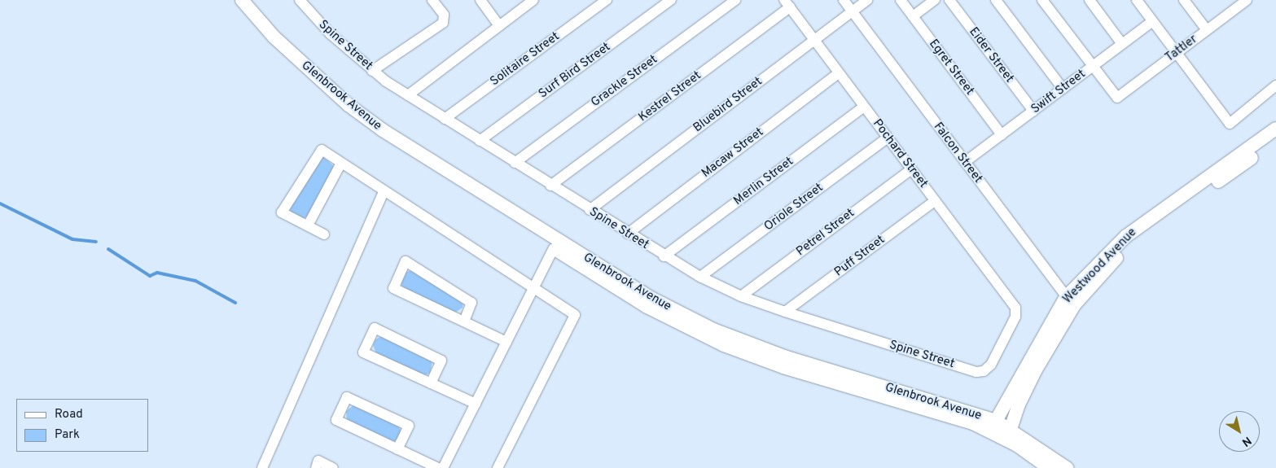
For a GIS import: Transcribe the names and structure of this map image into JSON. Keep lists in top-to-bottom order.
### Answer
{
  "streets": {
    "street": [
      "Spine Street",
      "Tattler",
      "Eider Street",
      "Solitaire Street",
      "Egret Street",
      "Surf Bird Street",
      "Grackle Street",
      "Swift Street",
      "Glenbrook Avenue",
      "Kestrel Street",
      "Bluebird Street",
      "Macaw Street",
      "Falcon Street",
      "Pochard Street",
      "Merlin Street",
      "Oriole Street",
      "Petrel Street",
      "Puff Street",
      "Westwood Avenue"
    ]
  },
  "crossings": [
    ["Spine Street", "Solitaire Street"],
    ["Spine Street", "Surf Bird Street"],
    ["Spine Street", "Grackle Street"],
    ["Spine Street", "Kestrel Street"],
    ["Spine Street", "Bluebird Street"],
    ["Spine Street", "Macaw Street"],
    ["Spine Street", "Pochard Street"],
    ["Spine Street", "Merlin Street"],
    ["Spine Street", "Oriole Street"],
    ["Spine Street", "Petrel Street"],
    ["Spine Street", "Puff Street"],
    ["Tattler", "Swift Street"],
    ["Eider Street", "Swift Street"],
    ["Egret Street", "Swift Street"],
    ["Swift Street", "Falcon Street"],
    ["Glenbrook Avenue", "Westwood Avenue"],
    ["Kestrel Street", "Pochard Street"],
    ["Bluebird Street", "Falcon Street"],
    ["Bluebird Street", "Pochard Street"],
    ["Macaw Street", "Pochard Street"],
    ["Falcon Street", "Westwood Avenue"],
    ["Pochard Street", "Merlin Street"],
    ["Pochard Street", "Oriole Street"],
    ["Pochard Street", "Petrel Street"],
    ["Pochard Street", "Puff Street"]
  ],
  "legend": ["Road", "Park"],
  "north": "bottom right"
}
